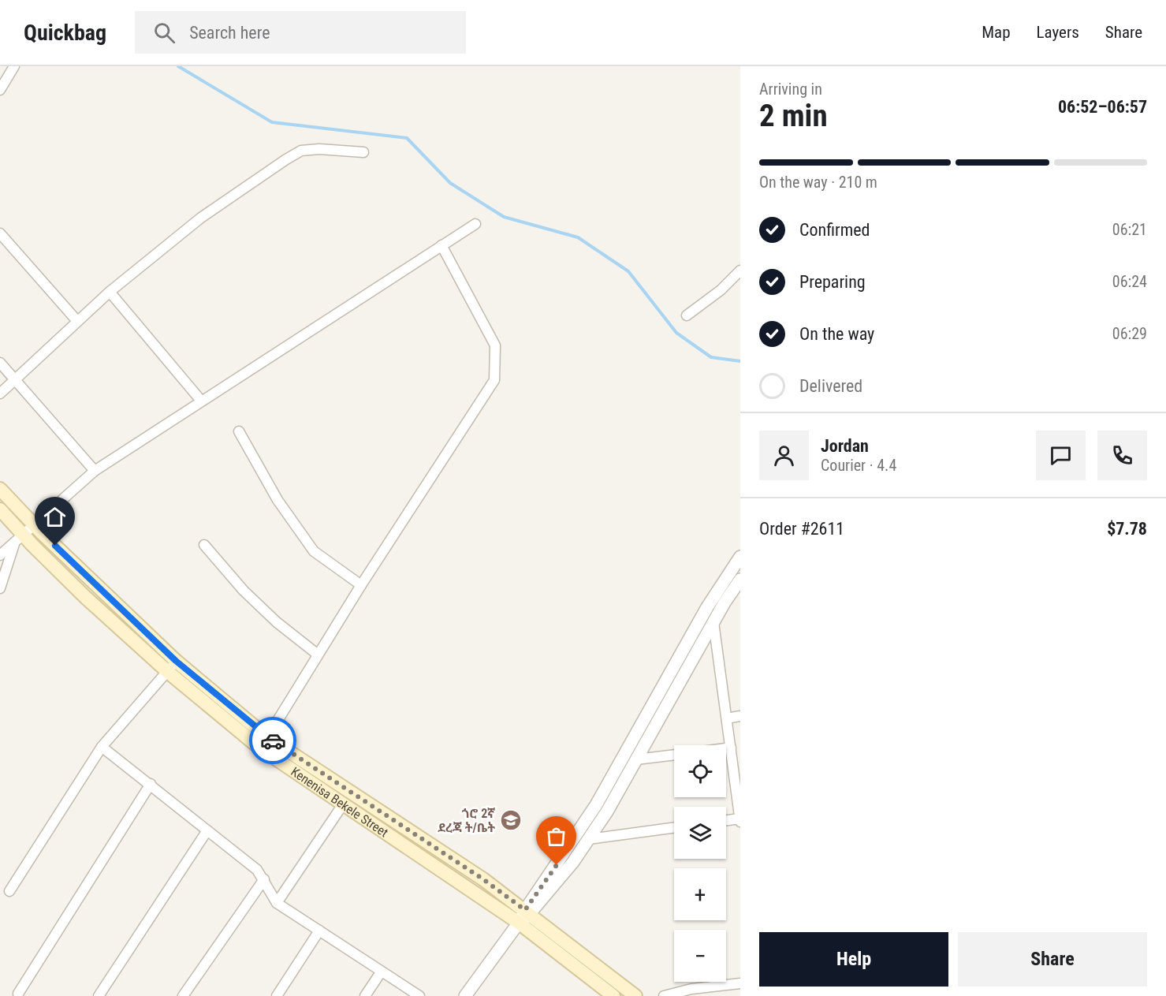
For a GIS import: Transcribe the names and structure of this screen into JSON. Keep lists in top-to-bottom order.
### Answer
{
  "streets": {
    "main road": ["Kenenisa Bekele Street"]
  },
  "places": {
    "school or university": ["ጎሮ 2ኛ ደረጃ ት/ቤት"]
  },
  "page": {
    "header": "Quickbag",
    "search": "Search here",
    "nav": ["Map", "Layers", "Share"],
    "heading": ["2 min", "Arriving in", "06:52–06:57"],
    "panel": [
      "Jordan",
      "Courier · 4.4",
      "Order #2611",
      "$7.78"
    ],
    "bar": "On the way · 210 m",
    "list": [
      ["Confirmed", "06:21"],
      ["Preparing", "06:24"],
      ["On the way", "06:29"],
      "Delivered"
    ],
    "map_buttons": ["+", "−"],
    "buttons": ["Help", "Share"]
  }
}
